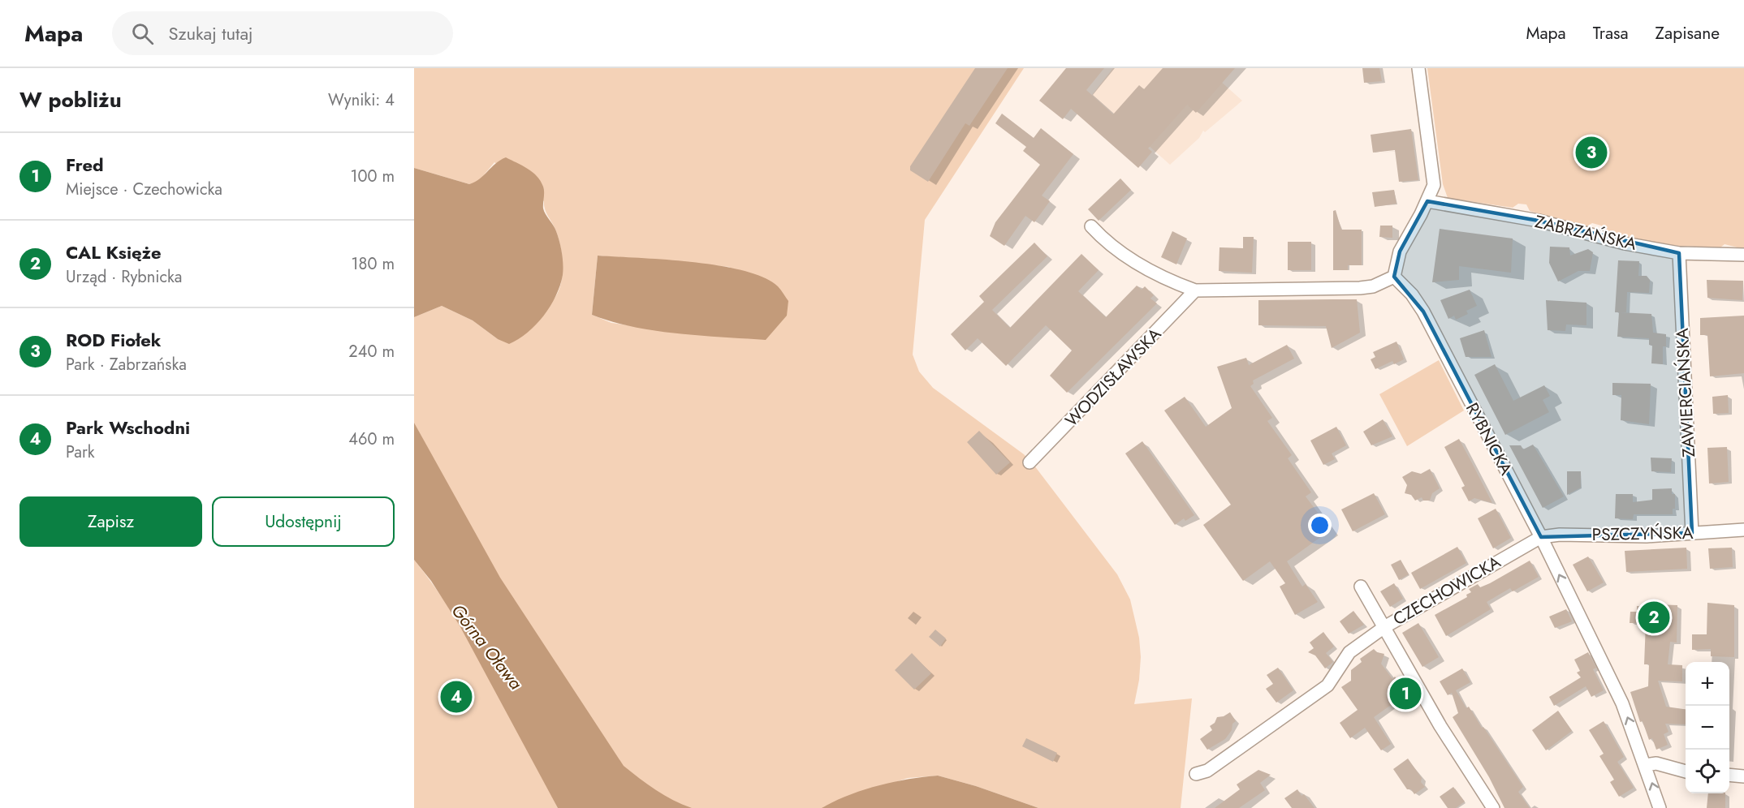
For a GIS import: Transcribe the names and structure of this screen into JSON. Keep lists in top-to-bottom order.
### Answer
{
  "streets": {
    "street": [
      "ZABRZAŃSKA",
      "WODZISŁAWSKA",
      "ZAWIERCIAŃSKA",
      "RYBNICKA",
      "PSZCZYŃSKA",
      "CZECHOWICKA"
    ]
  },
  "crossings": [
    ["ZABRZAŃSKA", "ZAWIERCIAŃSKA"],
    ["ZAWIERCIAŃSKA", "PSZCZYŃSKA"],
    ["RYBNICKA", "PSZCZYŃSKA"],
    ["RYBNICKA", "CZECHOWICKA"],
    ["PSZCZYŃSKA", "CZECHOWICKA"]
  ],
  "one_way": ["RYBNICKA"],
  "water": ["Górna Oława"],
  "page": {
    "header": "Mapa",
    "search": "Szukaj tutaj",
    "nav": ["Mapa", "Trasa", "Zapisane"],
    "heading": ["W pobliżu", "Wyniki: 4"],
    "list": [
      {
        "mark": "1",
        "name": "Fred",
        "note": "Miejsce · Czechowicka",
        "value": "100 m"
      },
      {
        "mark": "2",
        "name": "CAL Księże",
        "note": "Urząd · Rybnicka",
        "value": "180 m"
      },
      {
        "mark": "3",
        "name": "ROD Fiołek",
        "note": "Park · Zabrzańska",
        "value": "240 m"
      },
      {
        "mark": "4",
        "name": "Park Wschodni",
        "note": "Park",
        "value": "460 m"
      }
    ],
    "pins": [
      "3",
      "2",
      "1",
      "4"
    ],
    "buttons": ["Zapisz", "Udostępnij"],
    "map_buttons": ["+", "−"]
  }
}
